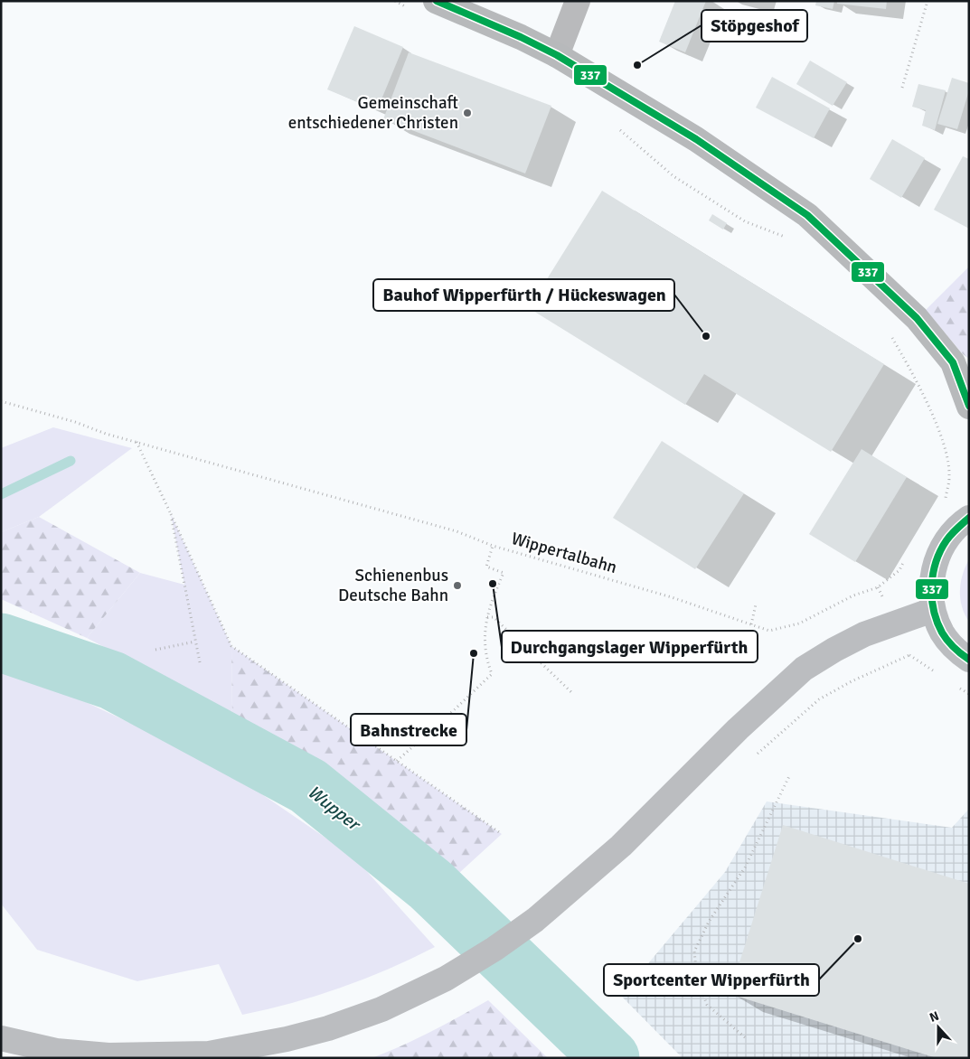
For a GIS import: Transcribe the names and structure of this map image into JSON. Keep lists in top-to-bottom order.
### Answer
{
  "streets": {
    "path": ["Wippertalbahn"]
  },
  "water": ["Wupper"],
  "places": [
    "Stöpgeshof",
    "Gemeinschaft entschiedener Christen",
    "Bauhof Wipperfürth / Hückeswagen",
    "Durchgangslager Wipperfürth",
    "Schienenbus Deutsche Bahn",
    "Bahnstrecke",
    "Sportcenter Wipperfürth"
  ],
  "lines": ["transit line 337"],
  "north": "top"
}
